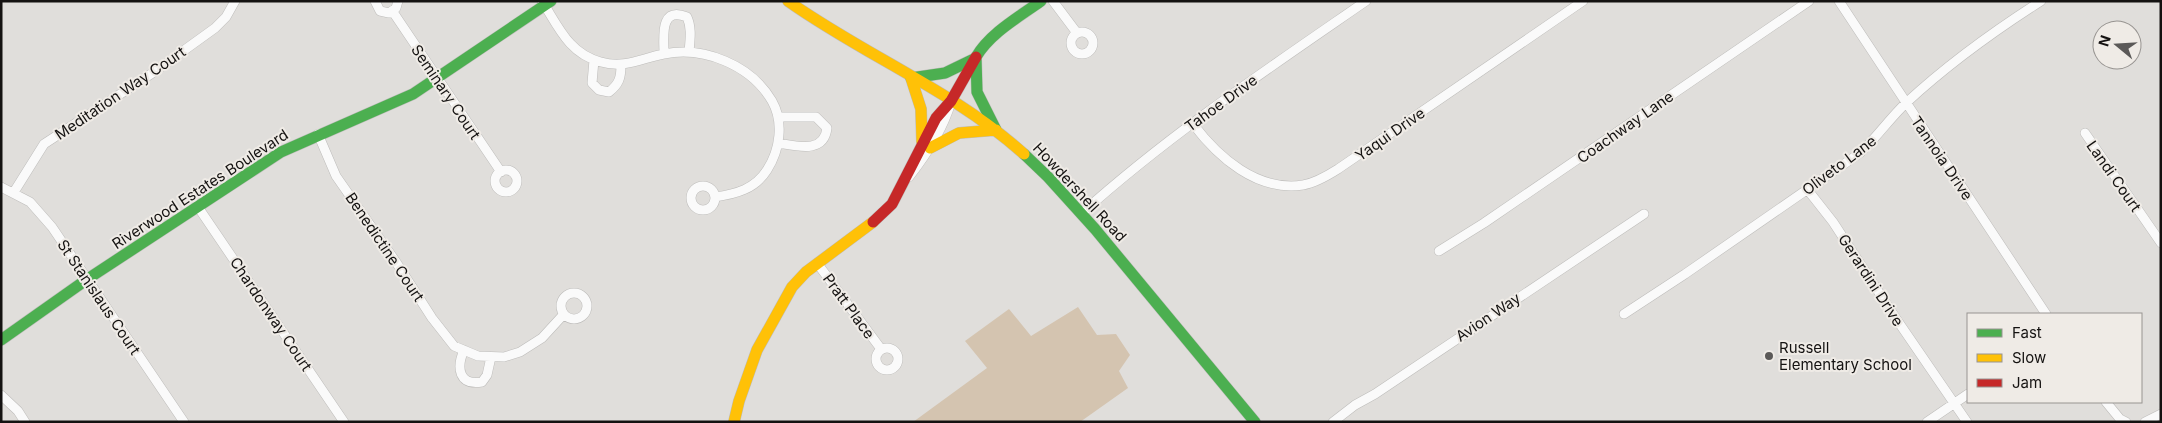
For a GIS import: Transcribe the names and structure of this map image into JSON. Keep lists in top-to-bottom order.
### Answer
{
  "streets": {
    "street": [
      "Seminary Court",
      "Meditation Way Court",
      "Tahoe Drive",
      "Coachway Lane",
      "Yaqui Drive",
      "Tannoia Drive",
      "Oliveto Lane",
      "Landi Court",
      "Riverwood Estates Boulevard",
      "Howdershell Road",
      "Benedictine Court",
      "Gerardini Drive",
      "St Stanislaus Court",
      "Pratt Place",
      "Chardonway Court",
      "Avion Way"
    ]
  },
  "crossings": [
    ["Seminary Court", "Riverwood Estates Boulevard"],
    ["Meditation Way Court", "St Stanislaus Court"],
    ["Tahoe Drive", "Yaqui Drive"],
    ["Tahoe Drive", "Howdershell Road"],
    ["Tannoia Drive", "Oliveto Lane"],
    ["Oliveto Lane", "Gerardini Drive"],
    ["Riverwood Estates Boulevard", "Benedictine Court"],
    ["Riverwood Estates Boulevard", "St Stanislaus Court"],
    ["Riverwood Estates Boulevard", "Chardonway Court"]
  ],
  "places": ["Russell Elementary School"],
  "legend": ["Fast", "Slow", "Jam"],
  "north": "left"
}
